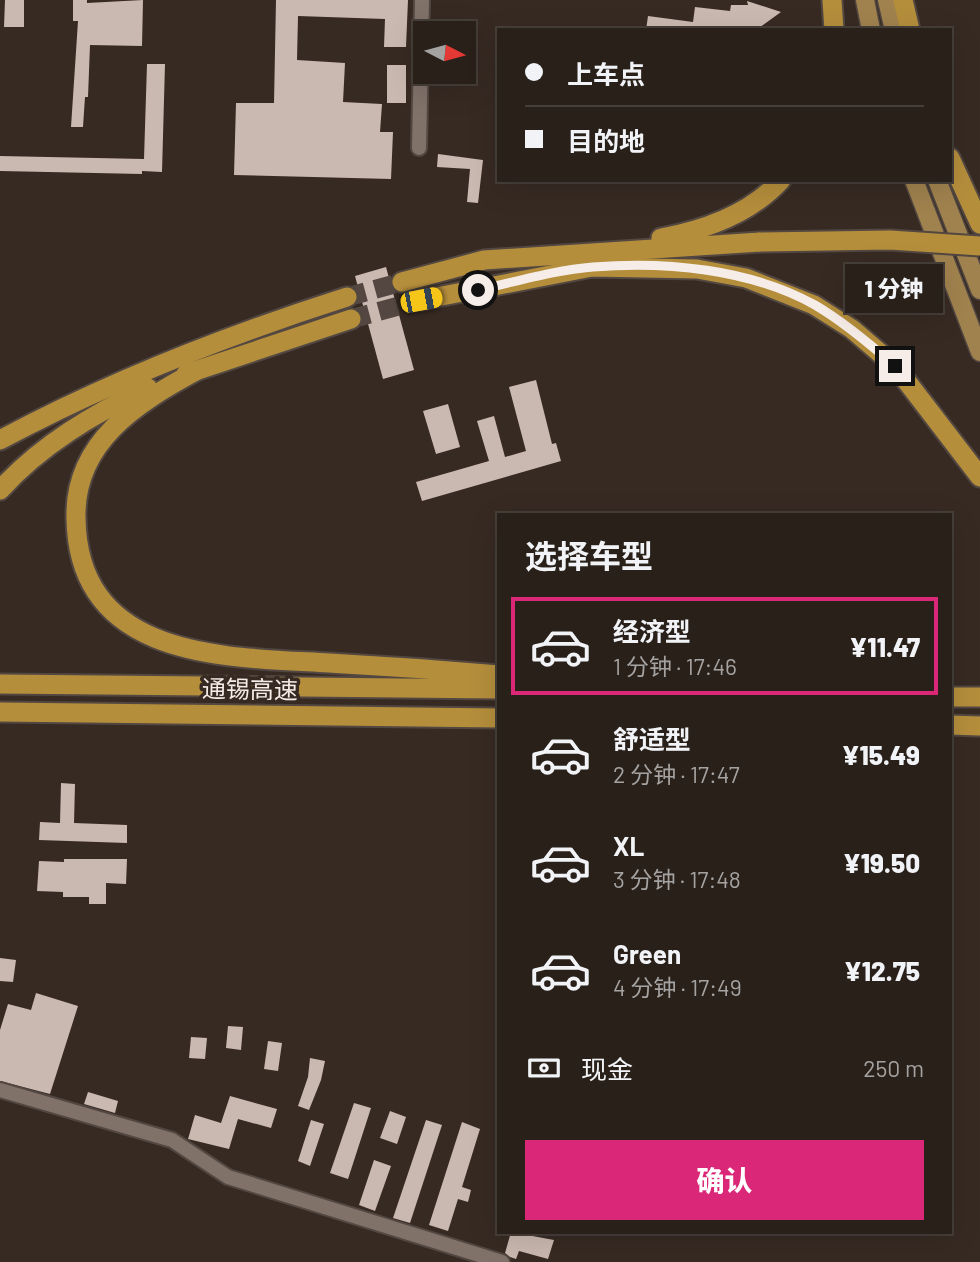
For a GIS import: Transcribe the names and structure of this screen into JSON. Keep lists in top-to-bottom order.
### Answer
{
  "streets": {
    "highway": ["通锡高速"]
  },
  "north": "right",
  "page": {
    "banner": ["上车点", "目的地"],
    "bubble": "1 分钟",
    "heading": "选择车型",
    "list": [
      {
        "name": "经济型",
        "note": "1 分钟 · 17:46",
        "value": "¥11.47"
      },
      {
        "name": "舒适型",
        "note": "2 分钟 · 17:47",
        "value": "¥15.49"
      },
      {
        "name": "XL",
        "note": "3 分钟 · 17:48",
        "value": "¥19.50"
      },
      {
        "name": "Green",
        "note": "4 分钟 · 17:49",
        "value": "¥12.75"
      }
    ],
    "pay": ["现金", "250 m"],
    "buttons": "确认"
  }
}
